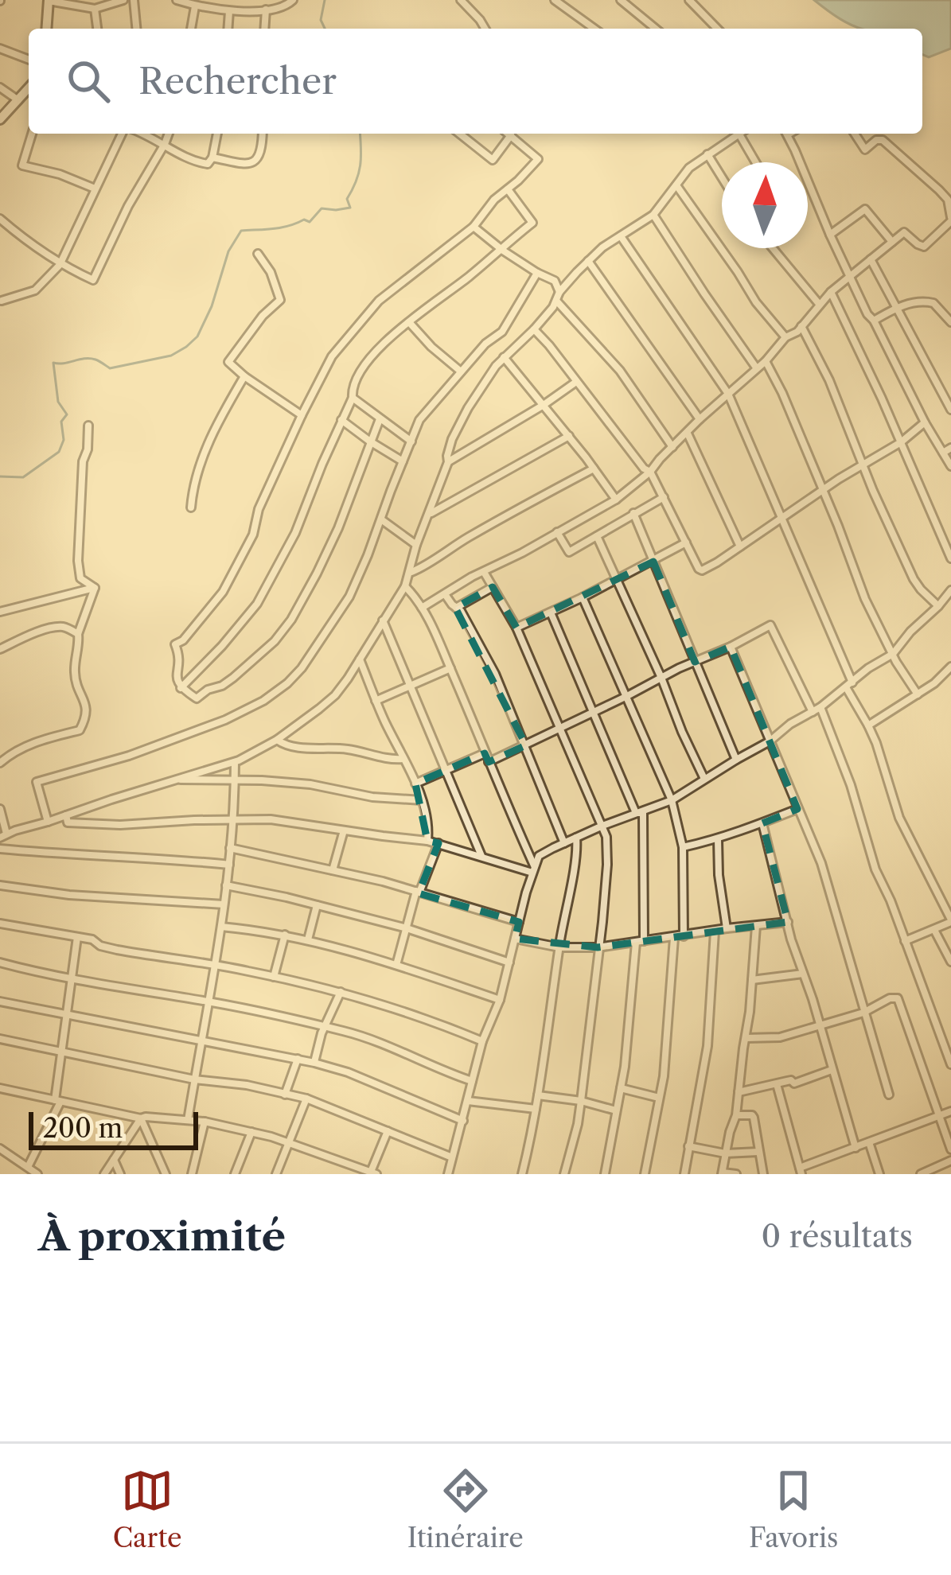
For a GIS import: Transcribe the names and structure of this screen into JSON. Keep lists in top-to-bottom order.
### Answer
{
  "scale_bar": "200 m",
  "north": "top",
  "page": {
    "search": "Rechercher",
    "scale": "200 m",
    "heading": ["À proximité", "0 résultats"],
    "nav": ["Carte", "Itinéraire", "Favoris"]
  }
}
